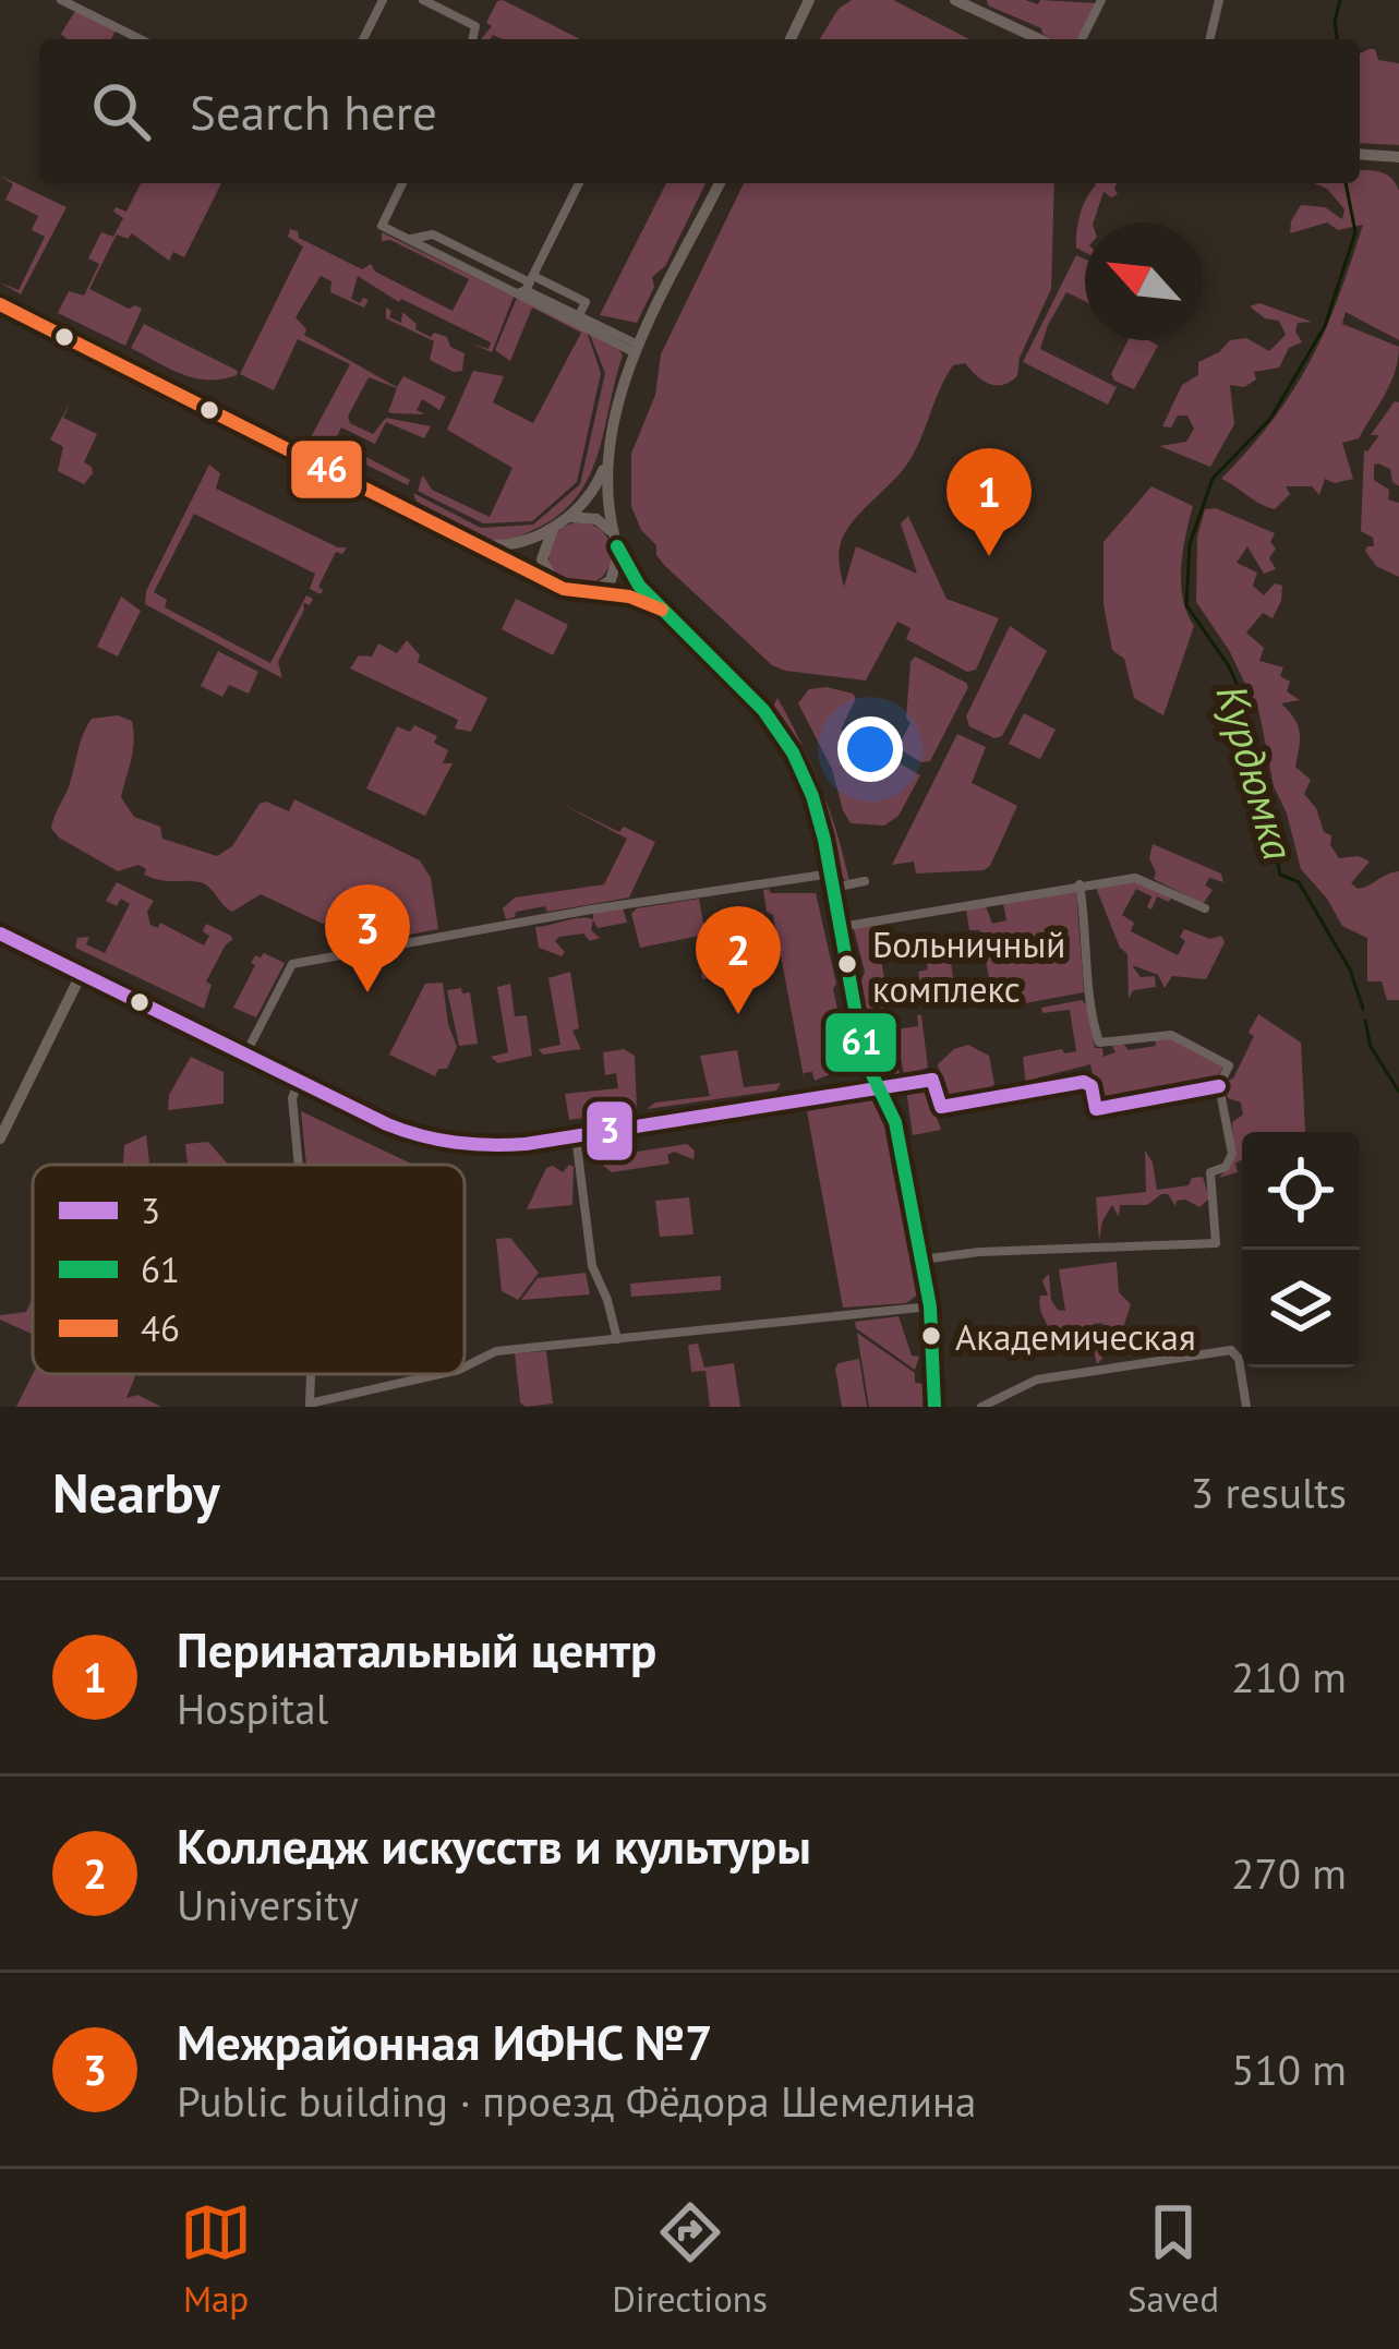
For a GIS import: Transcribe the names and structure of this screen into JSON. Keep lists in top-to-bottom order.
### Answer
{
  "water": ["Курдюмка"],
  "places": ["Больничный комплекс", "Академическая"],
  "lines": ["transit line 46", "transit line 61", "transit line 3"],
  "legend": ["3", "61", "46"],
  "north": "top left",
  "page": {
    "search": "Search here",
    "pins": ["1", "3", "2"],
    "heading": ["Nearby", "3 results"],
    "list": [
      {
        "mark": "1",
        "name": "Перинатальный центр",
        "note": "Hospital",
        "value": "210 m"
      },
      {
        "mark": "2",
        "name": "Колледж искусств и культуры",
        "note": "University",
        "value": "270 m"
      },
      {
        "mark": "3",
        "name": "Межрайонная ИФНС №7",
        "note": "Public building · проезд Фёдора Шемелина",
        "value": "510 m"
      }
    ],
    "nav": ["Map", "Directions", "Saved"]
  }
}
